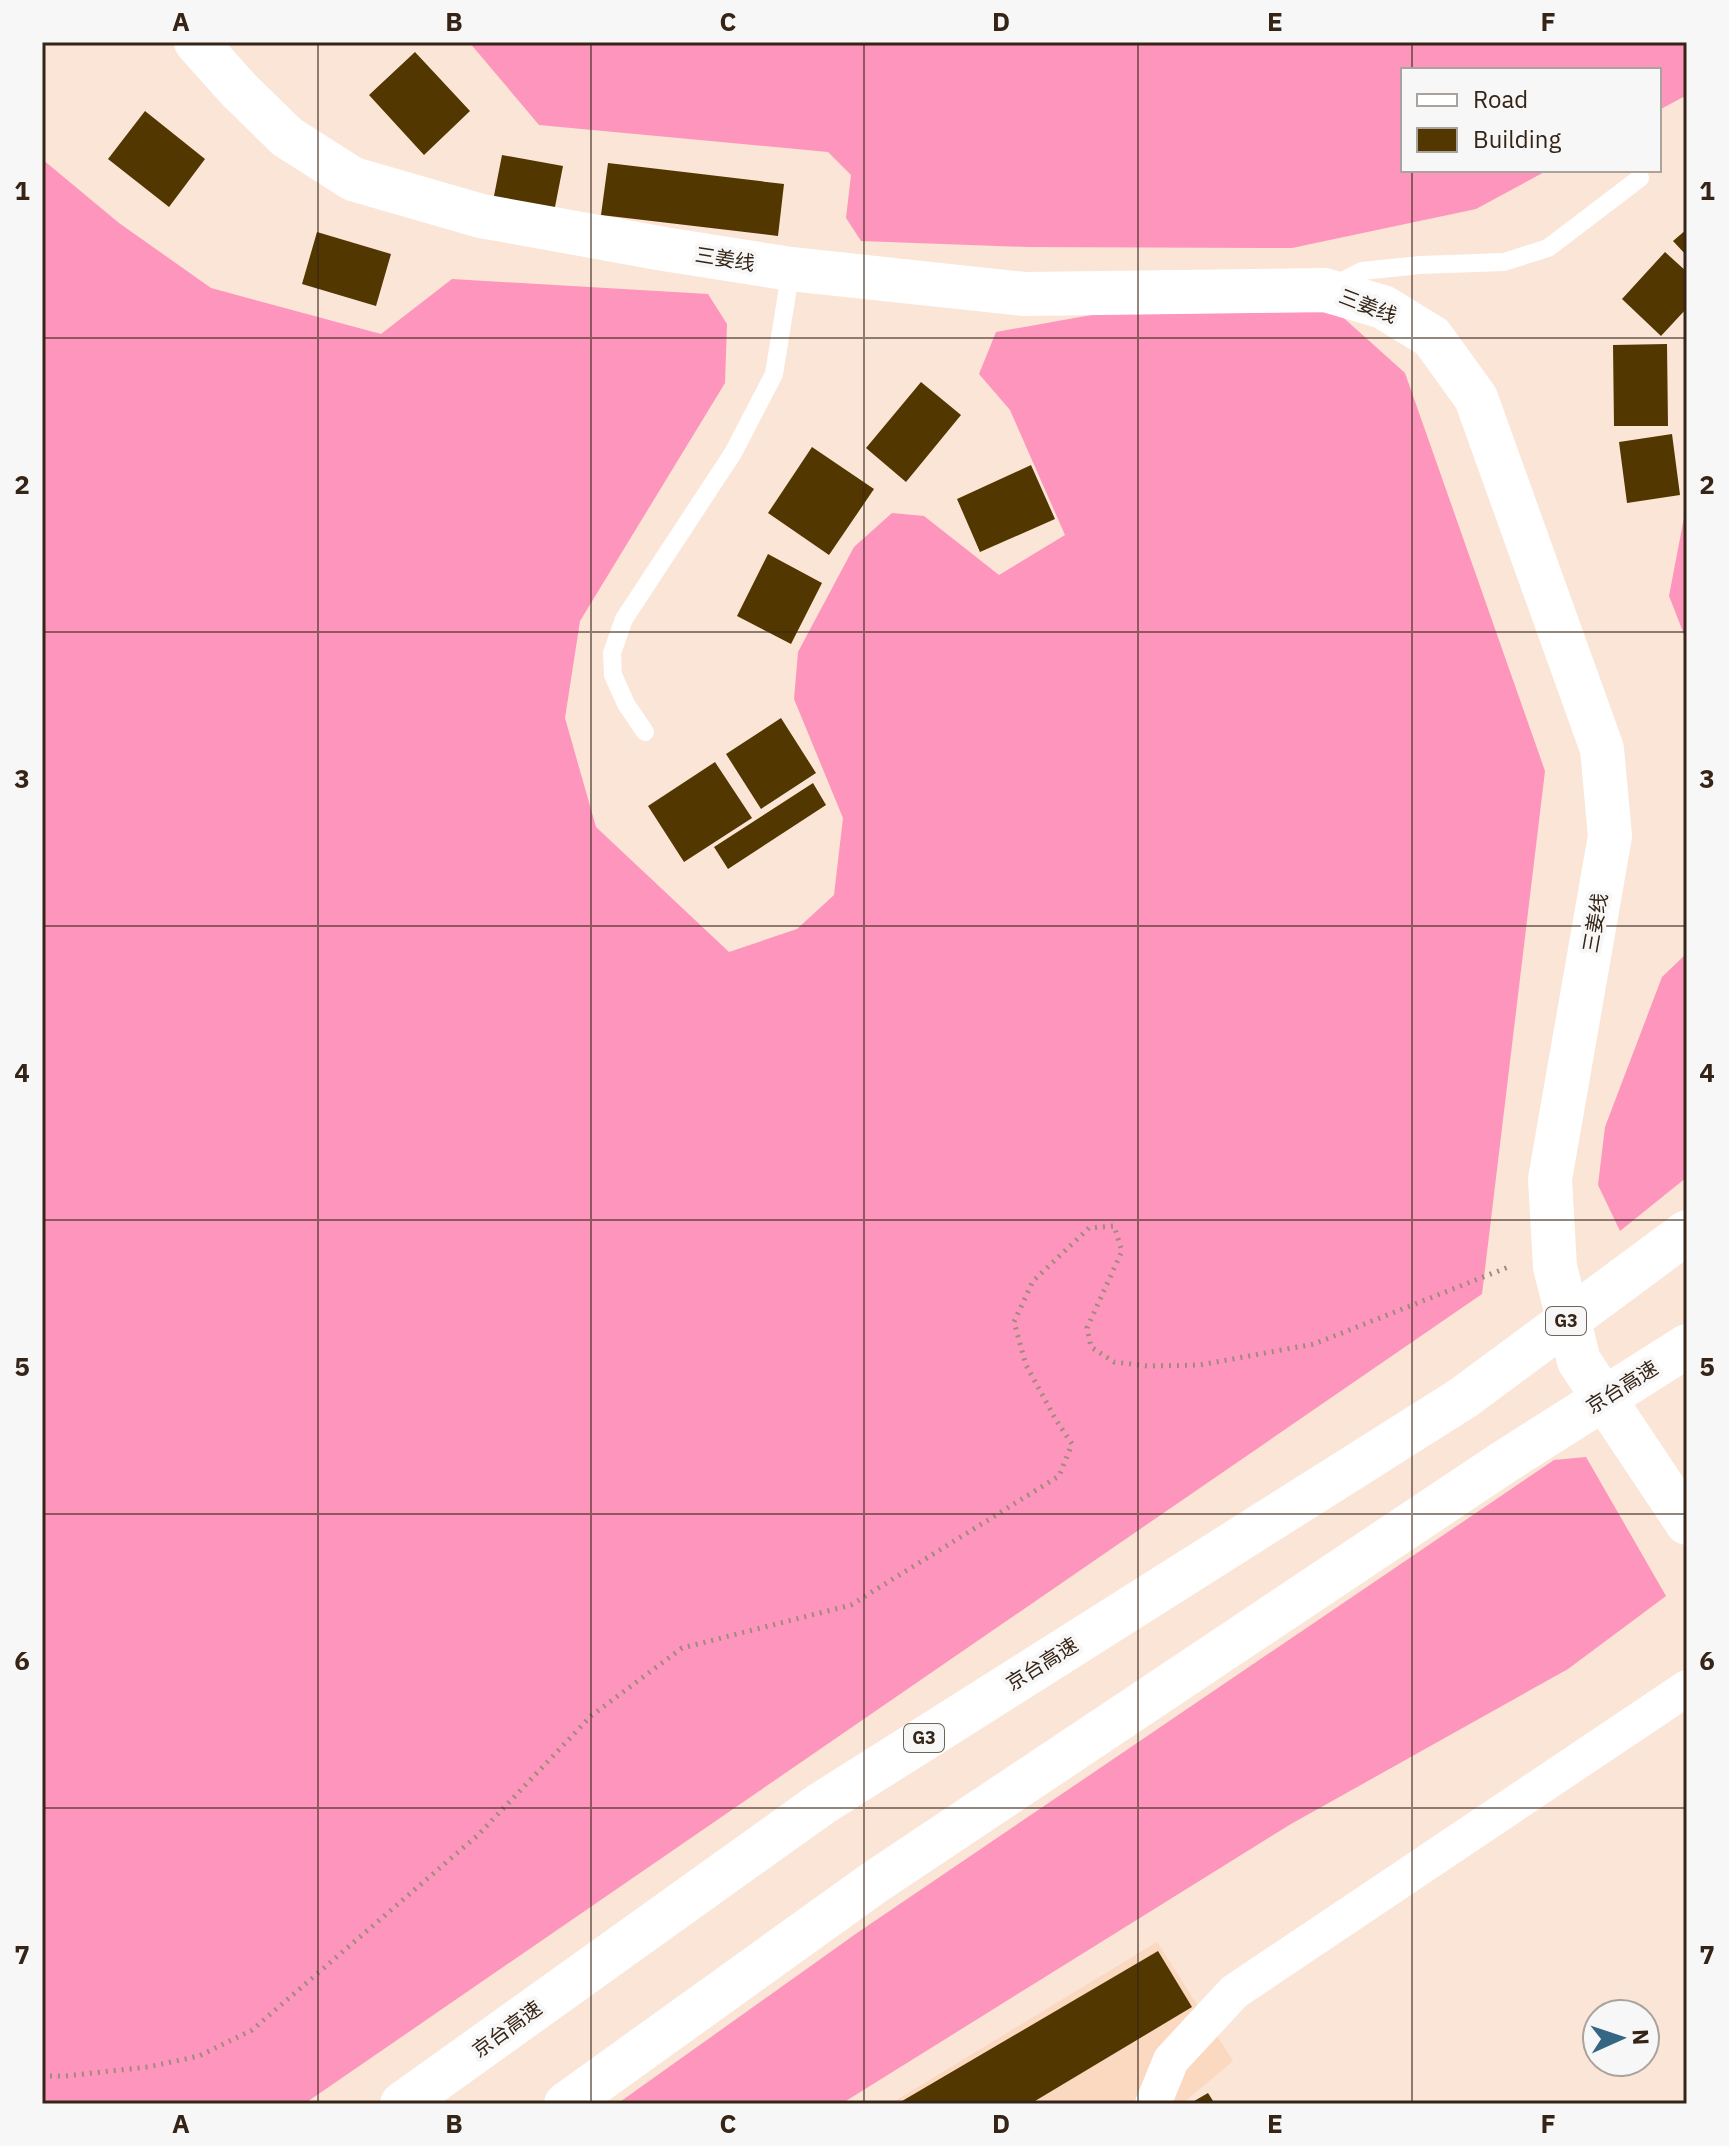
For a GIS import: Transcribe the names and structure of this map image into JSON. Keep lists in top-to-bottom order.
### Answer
{
  "streets": {
    "main road": ["三姜线", "G3", "京台高速"]
  },
  "legend": ["Road", "Building"],
  "north": "right",
  "grid": {
    "columns": [
      "A",
      "B",
      "C",
      "D",
      "E",
      "F"
    ],
    "rows": [
      "1",
      "2",
      "3",
      "4",
      "5",
      "6",
      "7"
    ]
  }
}
